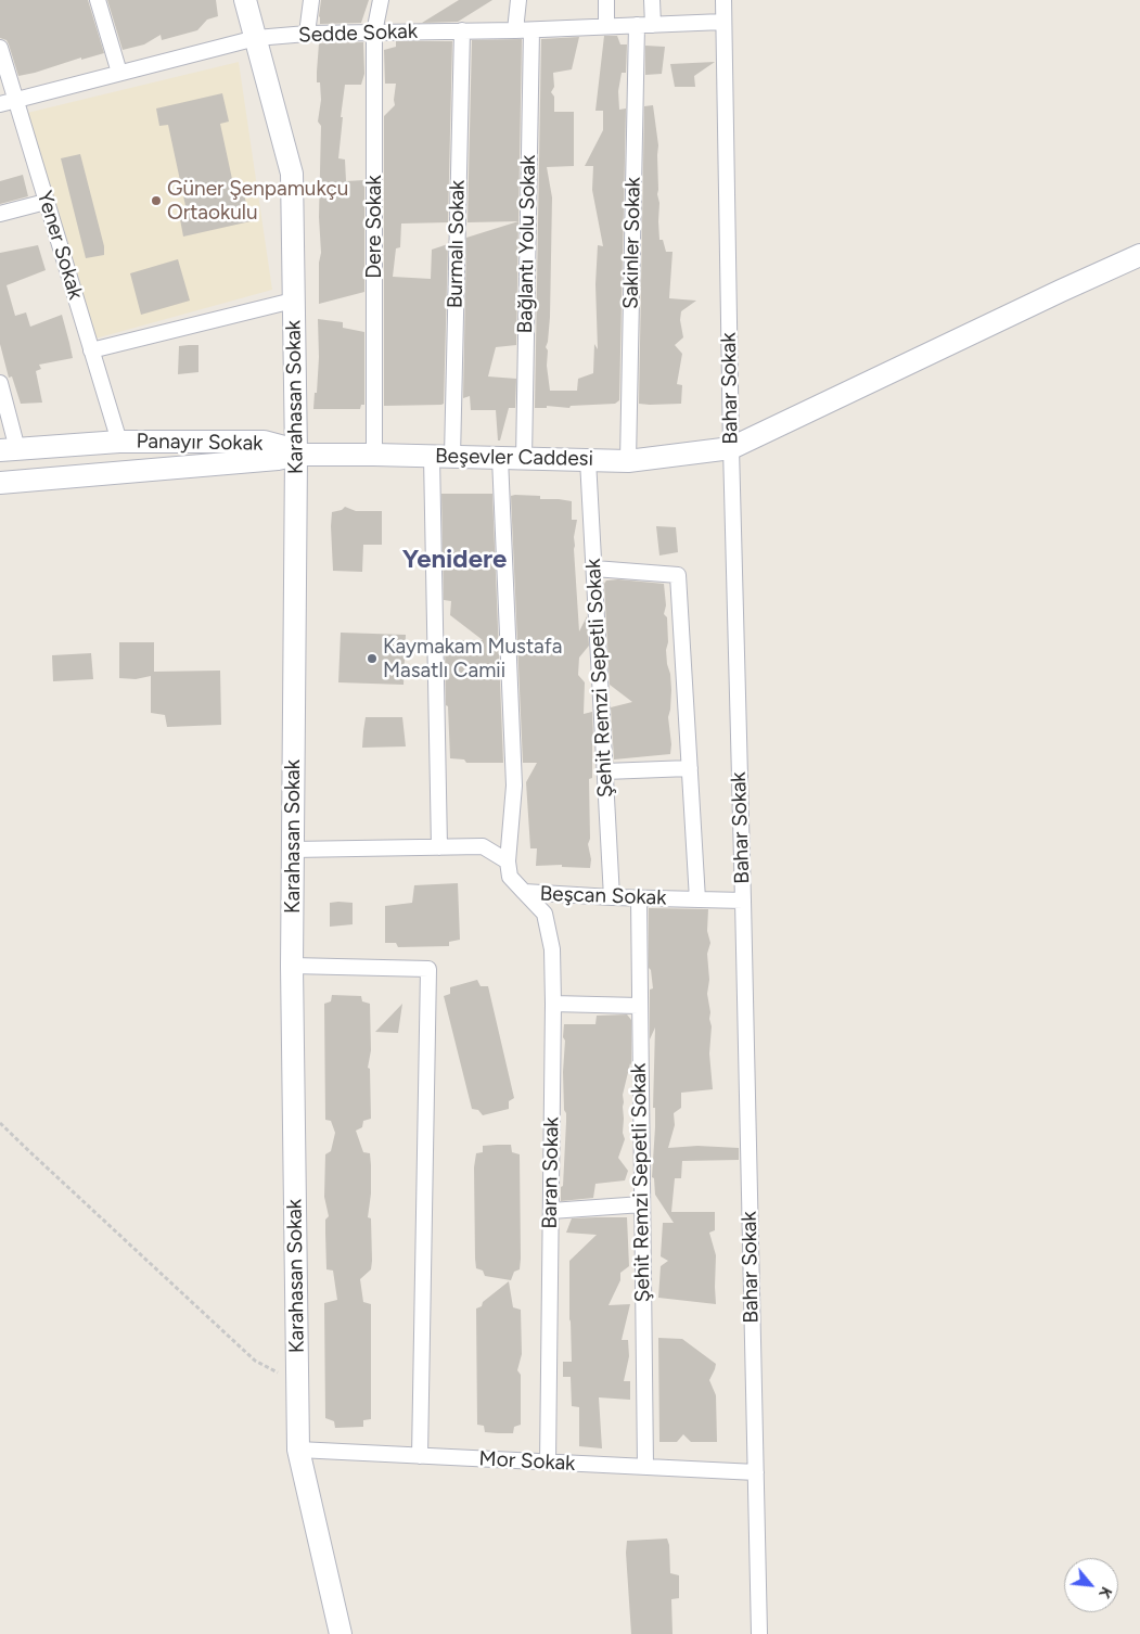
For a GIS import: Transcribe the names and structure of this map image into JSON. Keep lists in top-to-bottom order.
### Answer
{
  "streets": {
    "street": [
      "Sedde Sokak",
      "Dere Sokak",
      "Sakinler Sokak",
      "Burmalı Sokak",
      "Bağlantı Yolu Sokak",
      "Yener Sokak",
      "Bahar Sokak",
      "Karahasan Sokak",
      "Panayır Sokak",
      "Beşevler Caddesi",
      "Şehit Remzi Sepetli Sokak",
      "Beşcan Sokak",
      "Baran Sokak",
      "Mor Sokak"
    ]
  },
  "crossings": [
    ["Sedde Sokak", "Dere Sokak"],
    ["Sedde Sokak", "Sakinler Sokak"],
    ["Sedde Sokak", "Burmalı Sokak"],
    ["Sedde Sokak", "Bağlantı Yolu Sokak"],
    ["Sedde Sokak", "Yener Sokak"],
    ["Sedde Sokak", "Bahar Sokak"],
    ["Sedde Sokak", "Karahasan Sokak"],
    ["Dere Sokak", "Beşevler Caddesi"],
    ["Sakinler Sokak", "Beşevler Caddesi"],
    ["Burmalı Sokak", "Beşevler Caddesi"],
    ["Bağlantı Yolu Sokak", "Beşevler Caddesi"],
    ["Yener Sokak", "Panayır Sokak"],
    ["Bahar Sokak", "Beşevler Caddesi"],
    ["Bahar Sokak", "Beşcan Sokak"],
    ["Bahar Sokak", "Mor Sokak"],
    ["Karahasan Sokak", "Panayır Sokak"],
    ["Karahasan Sokak", "Beşevler Caddesi"],
    ["Karahasan Sokak", "Mor Sokak"],
    ["Panayır Sokak", "Beşevler Caddesi"],
    ["Beşevler Caddesi", "Şehit Remzi Sepetli Sokak"],
    ["Şehit Remzi Sepetli Sokak", "Beşcan Sokak"],
    ["Şehit Remzi Sepetli Sokak", "Mor Sokak"],
    ["Beşcan Sokak", "Baran Sokak"],
    ["Baran Sokak", "Mor Sokak"]
  ],
  "districts": ["Yenidere"],
  "places": ["Güner Şenpamukçu Ortaokulu", "Kaymakam Mustafa Masatlı Camii"],
  "north": "bottom right"
}
